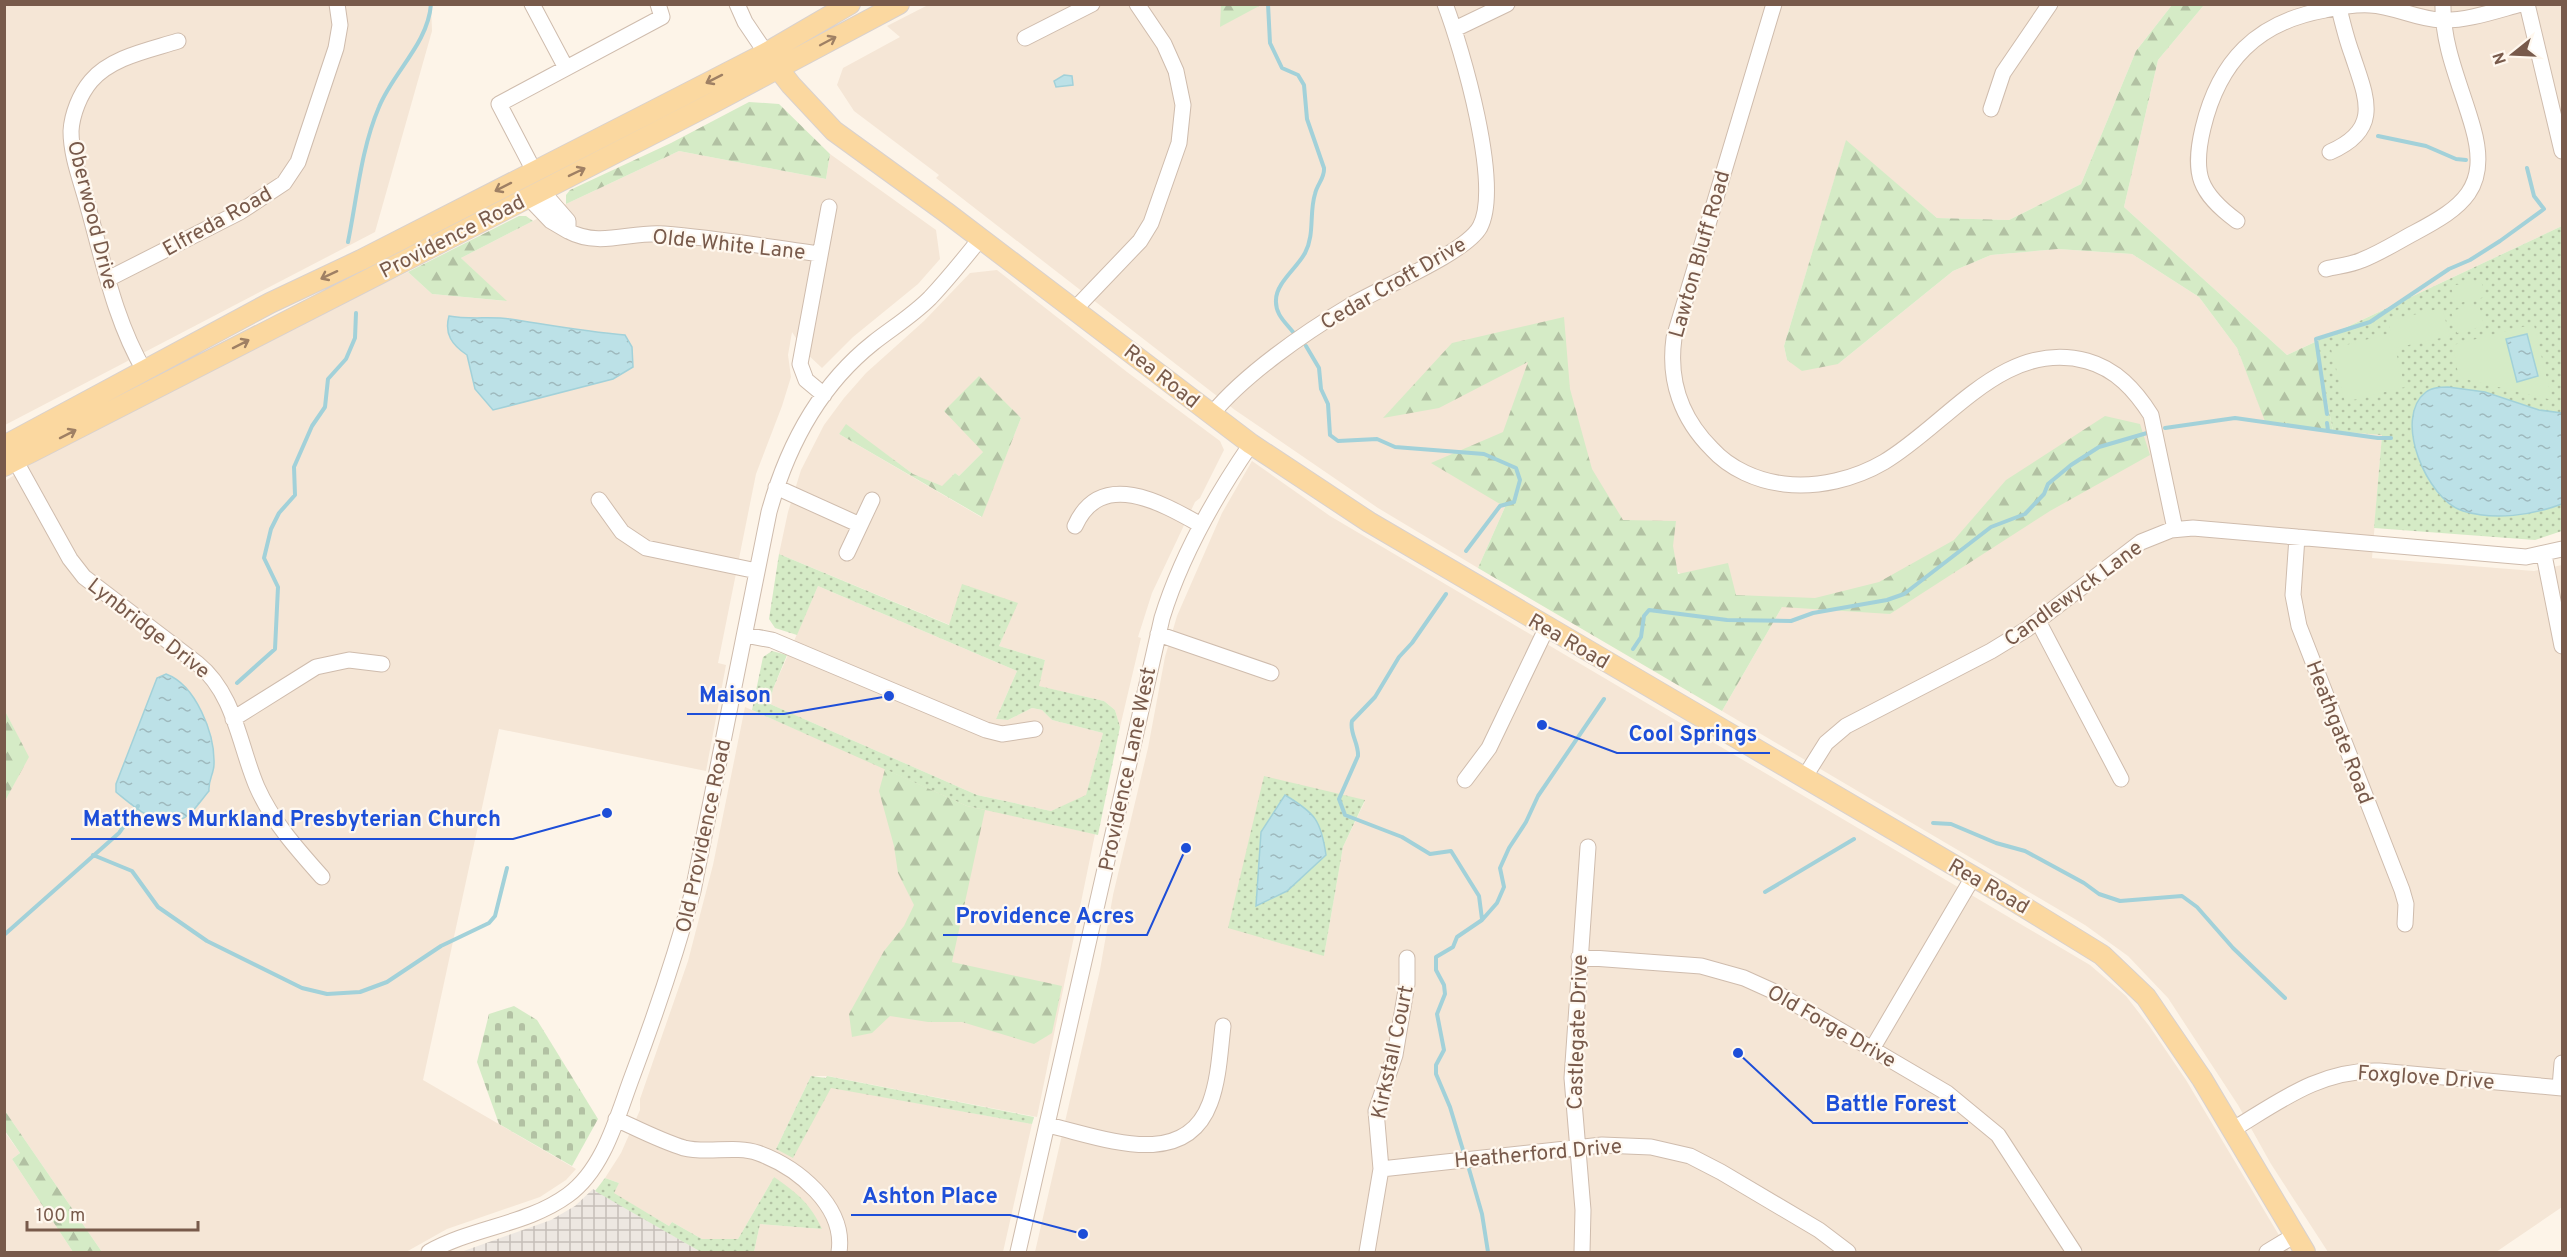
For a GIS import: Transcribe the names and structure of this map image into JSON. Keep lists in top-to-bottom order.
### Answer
{
  "streets": {
    "main road": ["Providence Road", "Rea Road"],
    "street": [
      "Oberwood Drive",
      "Elfreda Road",
      "Olde White Lane",
      "Lawton Bluff Road",
      "Cedar Croft Drive",
      "Candlewyck Lane",
      "Lynbridge Drive",
      "Heathgate Road",
      "Providence Lane West",
      "Old Providence Road",
      "Old Forge Drive",
      "Castlegate Drive",
      "Kirkstall Court",
      "Foxglove Drive",
      "Heatherford Drive"
    ]
  },
  "crossings": [
    ["Oberwood Drive", "Elfreda Road"],
    ["Oberwood Drive", "Providence Road"],
    ["Providence Road", "Olde White Lane"],
    ["Providence Road", "Rea Road"],
    ["Providence Road", "Lynbridge Drive"],
    ["Lawton Bluff Road", "Candlewyck Lane"],
    ["Cedar Croft Drive", "Rea Road"],
    ["Rea Road", "Candlewyck Lane"],
    ["Rea Road", "Providence Lane West"],
    ["Rea Road", "Old Providence Road"],
    ["Rea Road", "Foxglove Drive"],
    ["Candlewyck Lane", "Heathgate Road"],
    ["Old Forge Drive", "Castlegate Drive"],
    ["Castlegate Drive", "Heatherford Drive"],
    ["Kirkstall Court", "Heatherford Drive"]
  ],
  "places": [
    "Maison",
    "Cool Springs",
    "Matthews Murkland Presbyterian Church",
    "Providence Acres",
    "Battle Forest",
    "Ashton Place"
  ],
  "scale_bar": "100 m",
  "north": "left"
}
